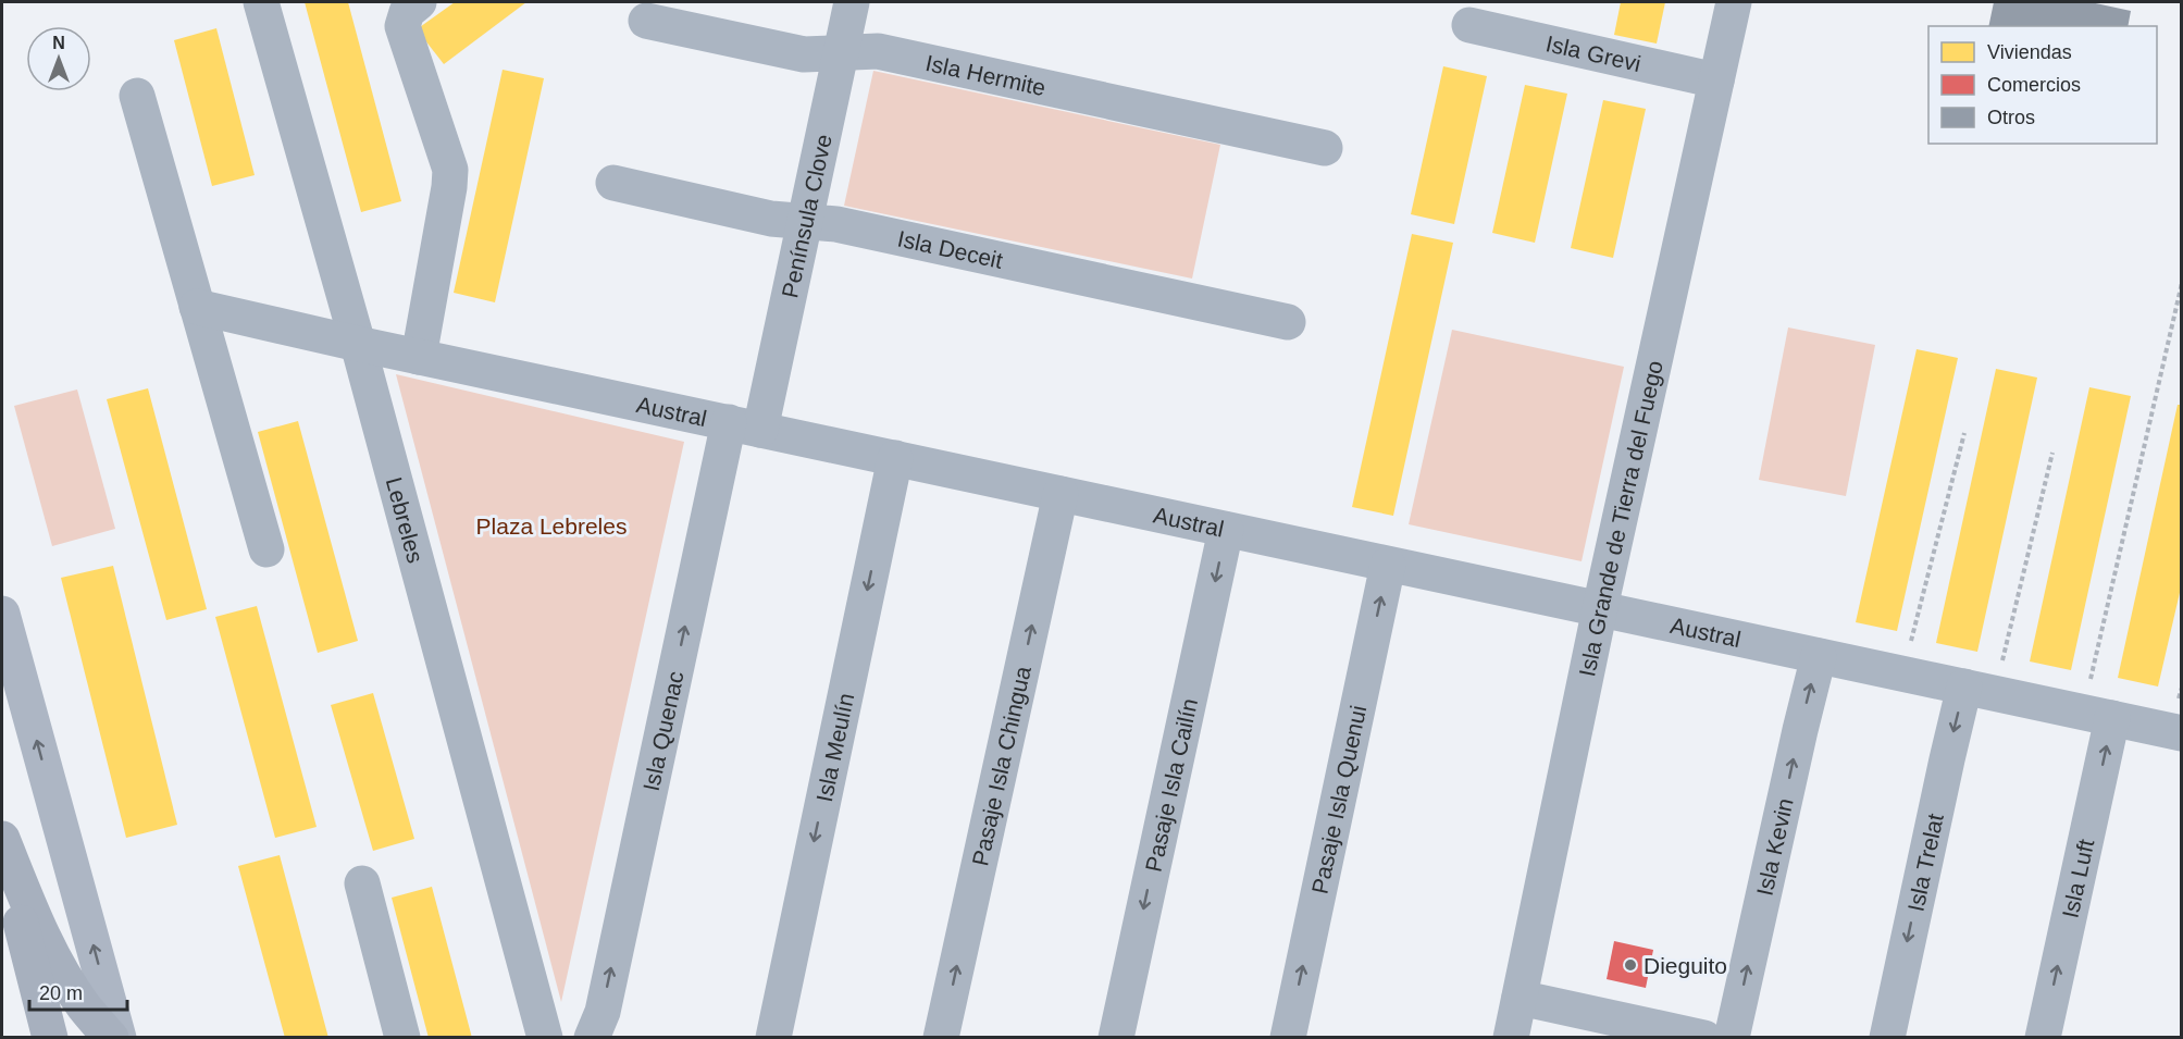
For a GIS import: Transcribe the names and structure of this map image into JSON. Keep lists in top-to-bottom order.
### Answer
{
  "streets": {
    "street": [
      "Isla Grevi",
      "Isla Hermite",
      "Península Clove",
      "Isla Deceit",
      "Austral",
      "Lebreles",
      "Isla Grande de Tierra del Fuego",
      "Isla Quenac",
      "Isla Meulín",
      "Pasaje Isla Chingua",
      "Pasaje Isla Cailín",
      "Pasaje Isla Quenui",
      "Isla Kevin",
      "Isla Trelat",
      "Isla Luft"
    ]
  },
  "crossings": [
    ["Isla Grevi", "Isla Grande de Tierra del Fuego"],
    ["Isla Hermite", "Península Clove"],
    ["Península Clove", "Isla Deceit"],
    ["Península Clove", "Austral"],
    ["Península Clove", "Isla Quenac"],
    ["Austral", "Lebreles"],
    ["Austral", "Isla Grande de Tierra del Fuego"],
    ["Austral", "Isla Quenac"],
    ["Austral", "Isla Meulín"],
    ["Austral", "Pasaje Isla Chingua"],
    ["Austral", "Pasaje Isla Cailín"],
    ["Austral", "Pasaje Isla Quenui"],
    ["Austral", "Isla Kevin"],
    ["Austral", "Isla Trelat"],
    ["Austral", "Isla Luft"]
  ],
  "one_way": [
    "Isla Quenac",
    "Isla Meulín",
    "Pasaje Isla Chingua",
    "Pasaje Isla Cailín",
    "Pasaje Isla Quenui",
    "Isla Kevin",
    "Isla Trelat",
    "Isla Luft"
  ],
  "parks": ["Plaza Lebreles"],
  "places": ["Dieguito"],
  "legend": ["Viviendas", "Comercios", "Otros"],
  "scale_bar": "20 m",
  "north": "top"
}
